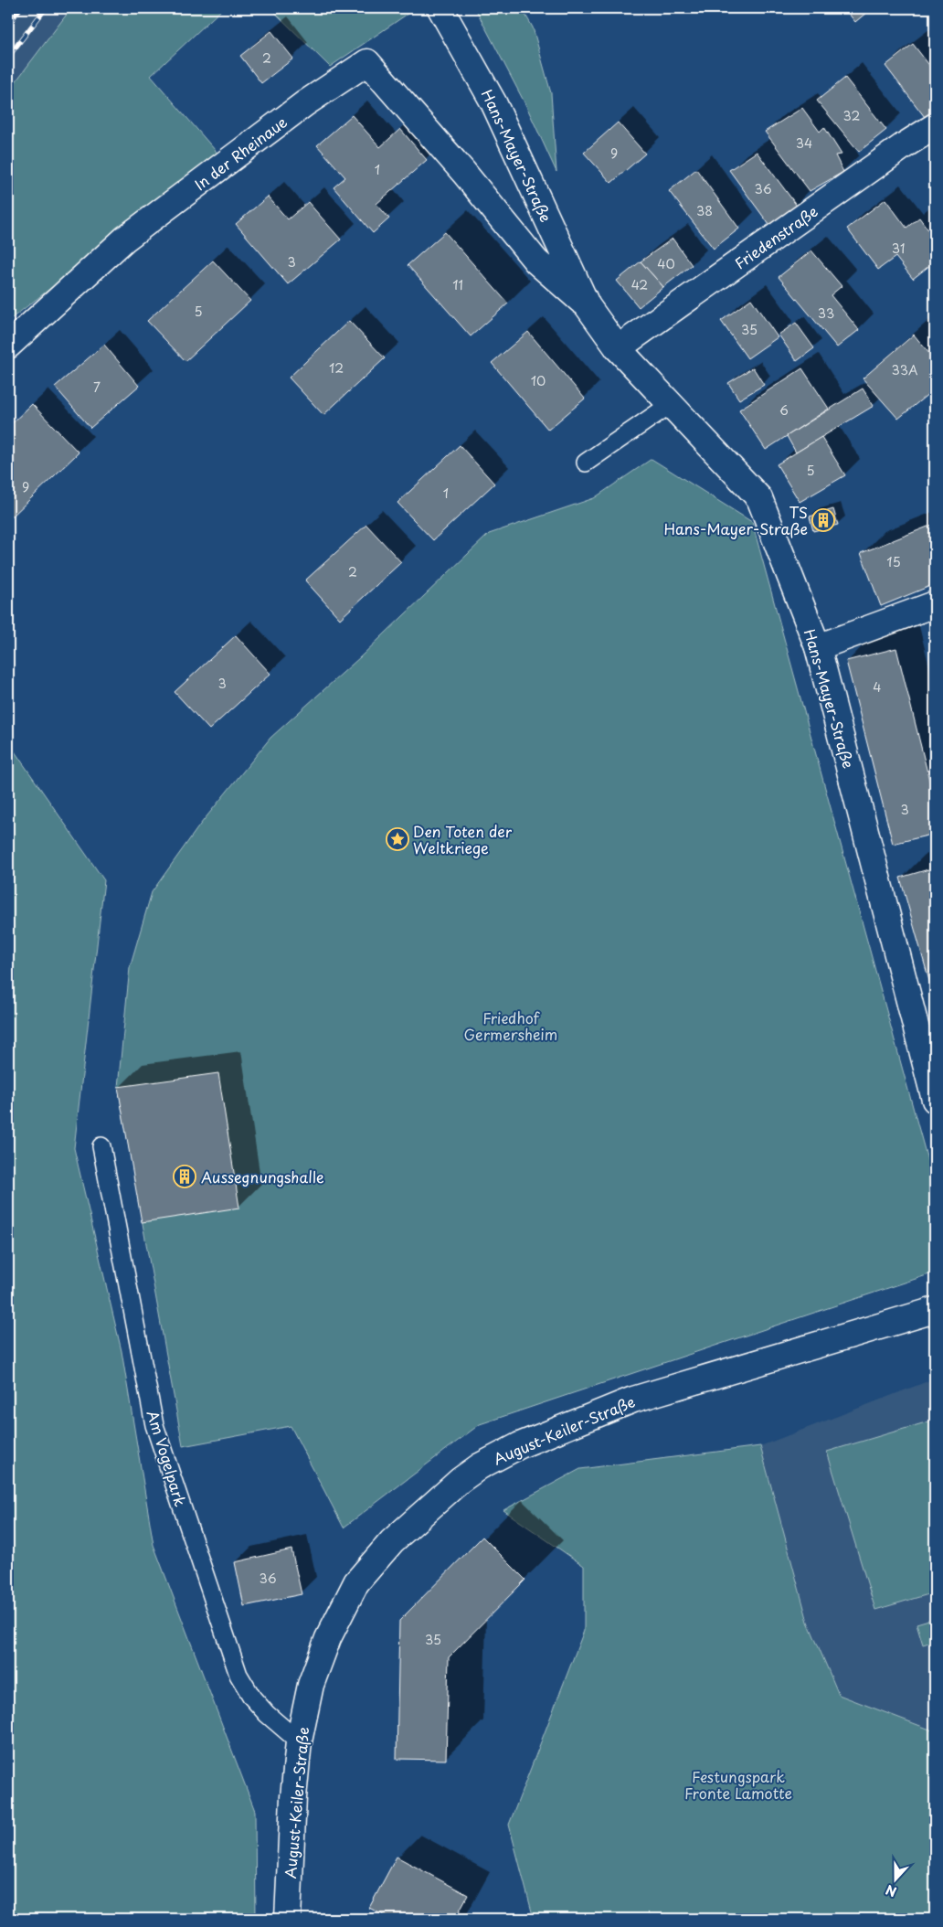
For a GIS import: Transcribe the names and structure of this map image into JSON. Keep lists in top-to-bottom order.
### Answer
{
  "streets": {
    "street": [
      "In der Rheinaue",
      "Hans-Mayer-Straße",
      "Friedenstraße",
      "August-Keiler-Straße"
    ],
    "lane": ["Am Vogelpark"]
  },
  "crossings": [
    ["In der Rheinaue", "Hans-Mayer-Straße"],
    ["Hans-Mayer-Straße", "Friedenstraße"],
    ["August-Keiler-Straße", "Am Vogelpark"]
  ],
  "parks": ["Friedhof Germersheim", "Festungspark Fronte Lamotte"],
  "places": {
    "building": ["TS Hans-Mayer-Straße", "Aussegnungshalle"],
    "place": ["Den Toten der Weltkriege"]
  },
  "house_numbers": [
    "2",
    "32",
    "34",
    "9",
    "1",
    "36",
    "38",
    "31",
    "3",
    "40",
    "11",
    "42",
    "5",
    "33",
    "35",
    "12",
    "33A",
    "10",
    "7",
    "6",
    "5",
    "9",
    "1",
    "15",
    "2",
    "3",
    "4",
    "3",
    "36",
    "35"
  ],
  "north": "bottom"
}
